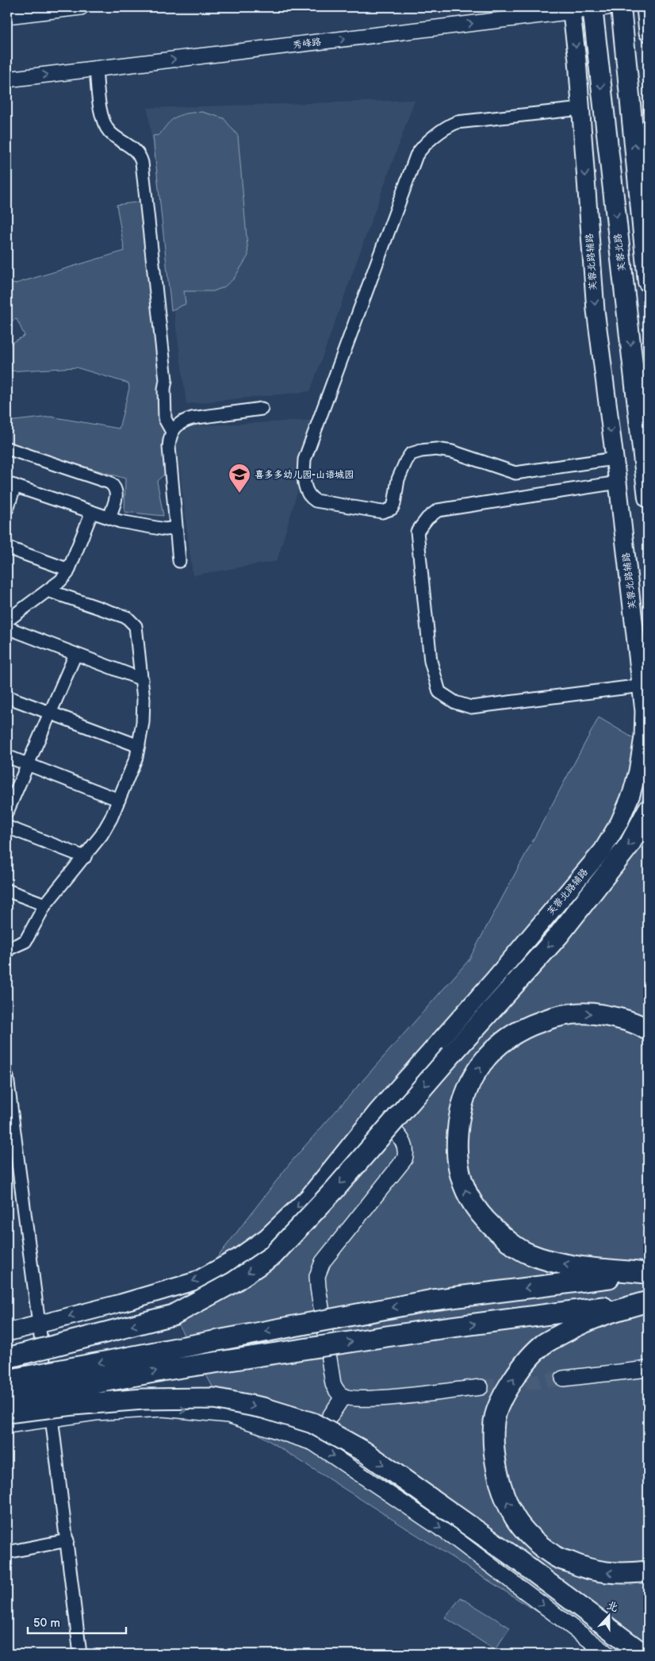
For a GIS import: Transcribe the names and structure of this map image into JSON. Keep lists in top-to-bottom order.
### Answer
{
  "streets": {
    "main road": ["芙蓉北路", "芙蓉北路辅路"],
    "street": ["秀峰路"]
  },
  "crossings": [
    ["秀峰路", "芙蓉北路"],
    ["秀峰路", "芙蓉北路辅路"]
  ],
  "one_way": ["秀峰路", "芙蓉北路辅路"],
  "places": {
    "school or university": ["喜多多幼儿园-山语城园"]
  },
  "scale_bar": "50 m",
  "north": "top"
}
